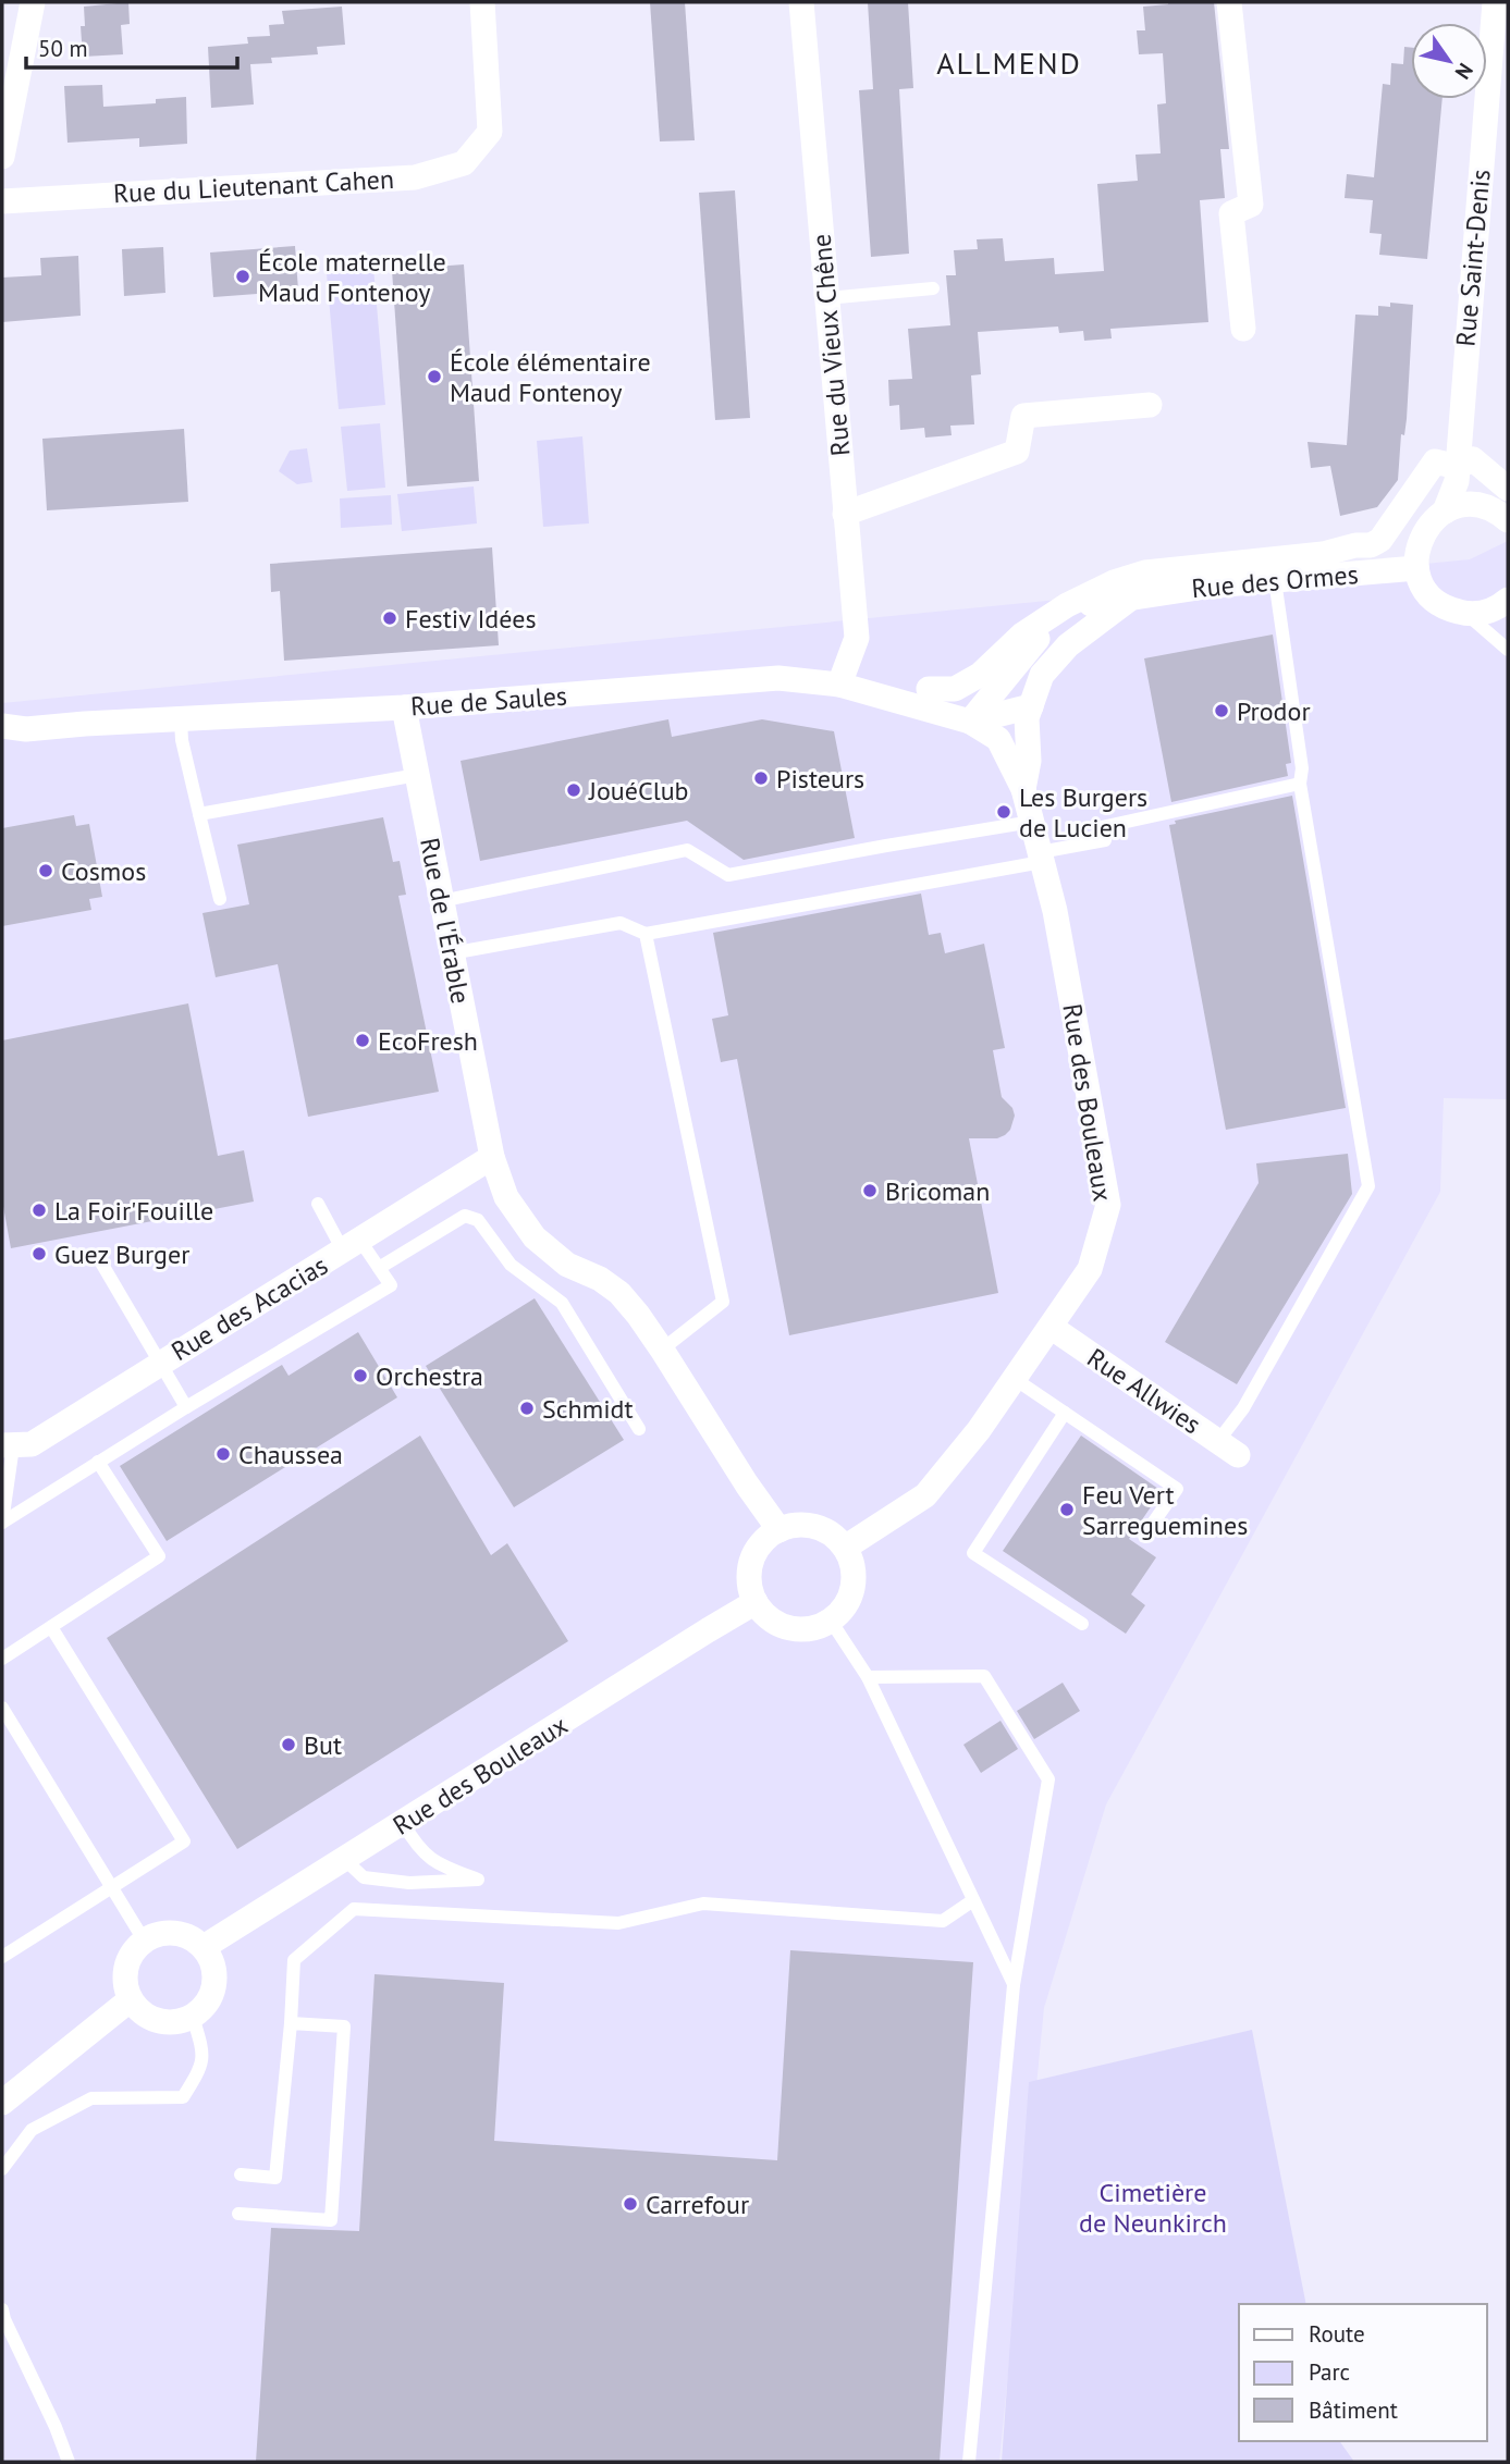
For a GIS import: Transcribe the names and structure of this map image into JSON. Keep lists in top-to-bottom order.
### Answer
{
  "streets": {
    "street": [
      "Rue du Lieutenant Cahen",
      "Rue Saint-Denis",
      "Rue du Vieux Chêne",
      "Rue des Ormes",
      "Rue de Saules",
      "Rue de l'Érable",
      "Rue des Bouleaux",
      "Rue des Acacias",
      "Rue Allwies"
    ]
  },
  "crossings": [
    ["Rue du Vieux Chêne", "Rue de Saules"],
    ["Rue des Ormes", "Rue de Saules"],
    ["Rue des Ormes", "Rue des Bouleaux"],
    ["Rue de Saules", "Rue de l'Érable"],
    ["Rue de Saules", "Rue des Bouleaux"],
    ["Rue de l'Érable", "Rue des Bouleaux"],
    ["Rue de l'Érable", "Rue des Acacias"],
    ["Rue des Bouleaux", "Rue Allwies"]
  ],
  "districts": ["ALLMEND"],
  "parks": ["Cimetière de Neunkirch"],
  "places": [
    "École maternelle Maud Fontenoy",
    "École élémentaire Maud Fontenoy",
    "Festiv Idées",
    "Prodor",
    "Pisteurs",
    "JouéClub",
    "Les Burgers de Lucien",
    "Cosmos",
    "EcoFresh",
    "Bricoman",
    "La Foir'Fouille",
    "Guez Burger",
    "Orchestra",
    "Schmidt",
    "Chaussea",
    "Feu Vert Sarreguemines",
    "But",
    "Carrefour"
  ],
  "legend": ["Route", "Parc", "Bâtiment"],
  "scale_bar": "50 m",
  "north": "bottom right"
}
